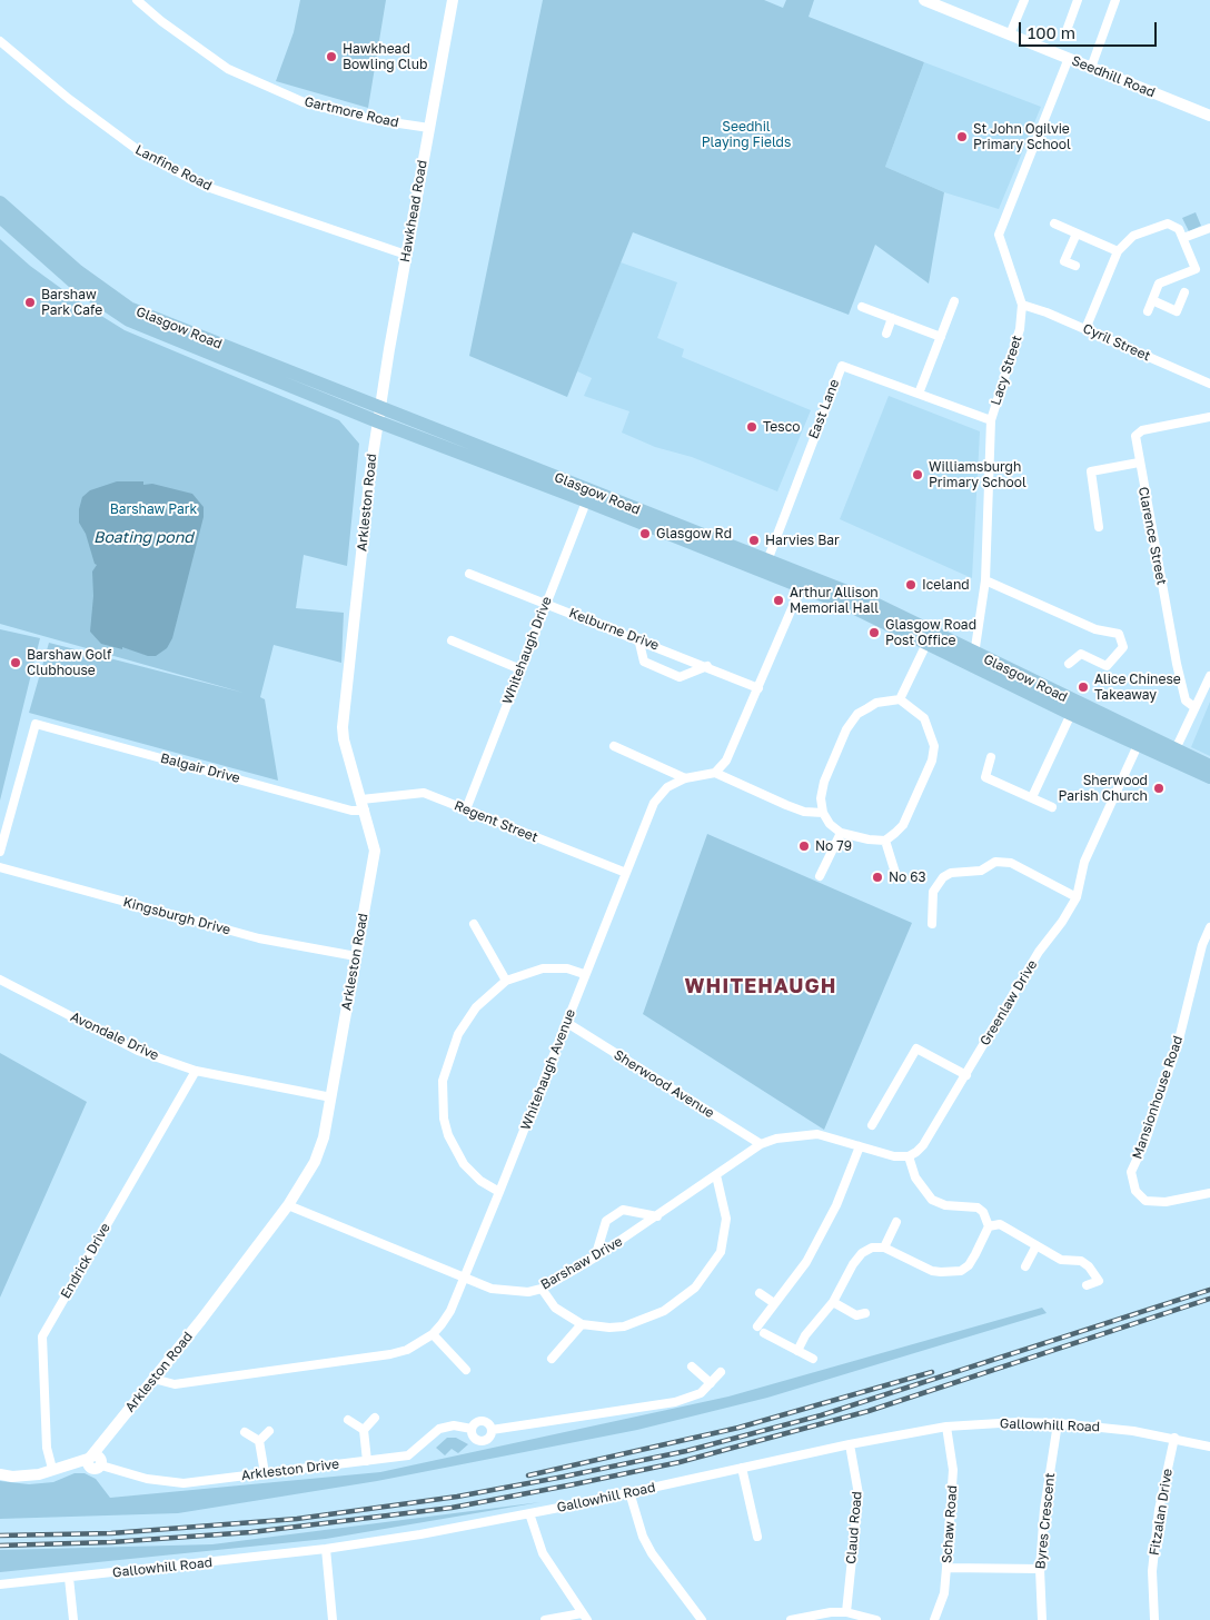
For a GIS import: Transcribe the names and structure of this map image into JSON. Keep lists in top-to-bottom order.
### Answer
{
  "streets": {
    "main road": ["Glasgow Road"],
    "street": [
      "Seedhill Road",
      "Gartmore Road",
      "Lanfine Road",
      "Hawkhead Road",
      "Cyril Street",
      "Lacy Street",
      "East Lane",
      "Arkleston Road",
      "Clarence Street",
      "Kelburne Drive",
      "Whitehaugh Drive",
      "Balgair Drive",
      "Regent Street",
      "Kingsburgh Drive",
      "Greenlaw Drive",
      "Avondale Drive",
      "Whitehaugh Avenue",
      "Sherwood Avenue",
      "Mansionhouse Road",
      "Endrick Drive",
      "Barshaw Drive",
      "Gallowhill Road",
      "Arkleston Drive",
      "Fitzalan Drive",
      "Byres Crescent",
      "Schaw Road",
      "Claud Road"
    ]
  },
  "crossings": [
    ["Seedhill Road", "Lacy Street"],
    ["Gartmore Road", "Hawkhead Road"],
    ["Lanfine Road", "Hawkhead Road"],
    ["Hawkhead Road", "Glasgow Road"],
    ["Hawkhead Road", "Arkleston Road"],
    ["Glasgow Road", "Lacy Street"],
    ["Glasgow Road", "East Lane"],
    ["Glasgow Road", "Arkleston Road"],
    ["Glasgow Road", "Whitehaugh Drive"],
    ["Glasgow Road", "Greenlaw Drive"],
    ["Cyril Street", "Lacy Street"],
    ["Lacy Street", "East Lane"],
    ["Arkleston Road", "Balgair Drive"],
    ["Arkleston Road", "Regent Street"],
    ["Arkleston Road", "Kingsburgh Drive"],
    ["Arkleston Road", "Avondale Drive"],
    ["Arkleston Road", "Whitehaugh Avenue"],
    ["Arkleston Road", "Endrick Drive"],
    ["Arkleston Road", "Barshaw Drive"],
    ["Arkleston Road", "Arkleston Drive"],
    ["Kelburne Drive", "Whitehaugh Drive"],
    ["Whitehaugh Drive", "Regent Street"],
    ["Balgair Drive", "Regent Street"],
    ["Regent Street", "Whitehaugh Avenue"],
    ["Avondale Drive", "Endrick Drive"],
    ["Whitehaugh Avenue", "Sherwood Avenue"],
    ["Whitehaugh Avenue", "Barshaw Drive"],
    ["Sherwood Avenue", "Barshaw Drive"],
    ["Gallowhill Road", "Fitzalan Drive"],
    ["Gallowhill Road", "Byres Crescent"],
    ["Gallowhill Road", "Schaw Road"],
    ["Gallowhill Road", "Claud Road"]
  ],
  "districts": ["WHITEHAUGH"],
  "water": ["Boating pond"],
  "parks": ["Seedhil Playing Fields", "Barshaw Park"],
  "places": [
    "Hawkhead Bowling Club",
    "St John Ogilvie Primary School",
    "Barshaw Park Cafe",
    "Tesco",
    "Williamsburgh Primary School",
    "Glasgow Rd",
    "Harvies Bar",
    "Iceland",
    "Arthur Allison Memorial Hall",
    "Glasgow Road Post Office",
    "Barshaw Golf Clubhouse",
    "Alice Chinese Takeaway",
    "Sherwood Parish Church",
    "No 79",
    "No 63"
  ],
  "scale_bar": "100 m"
}
